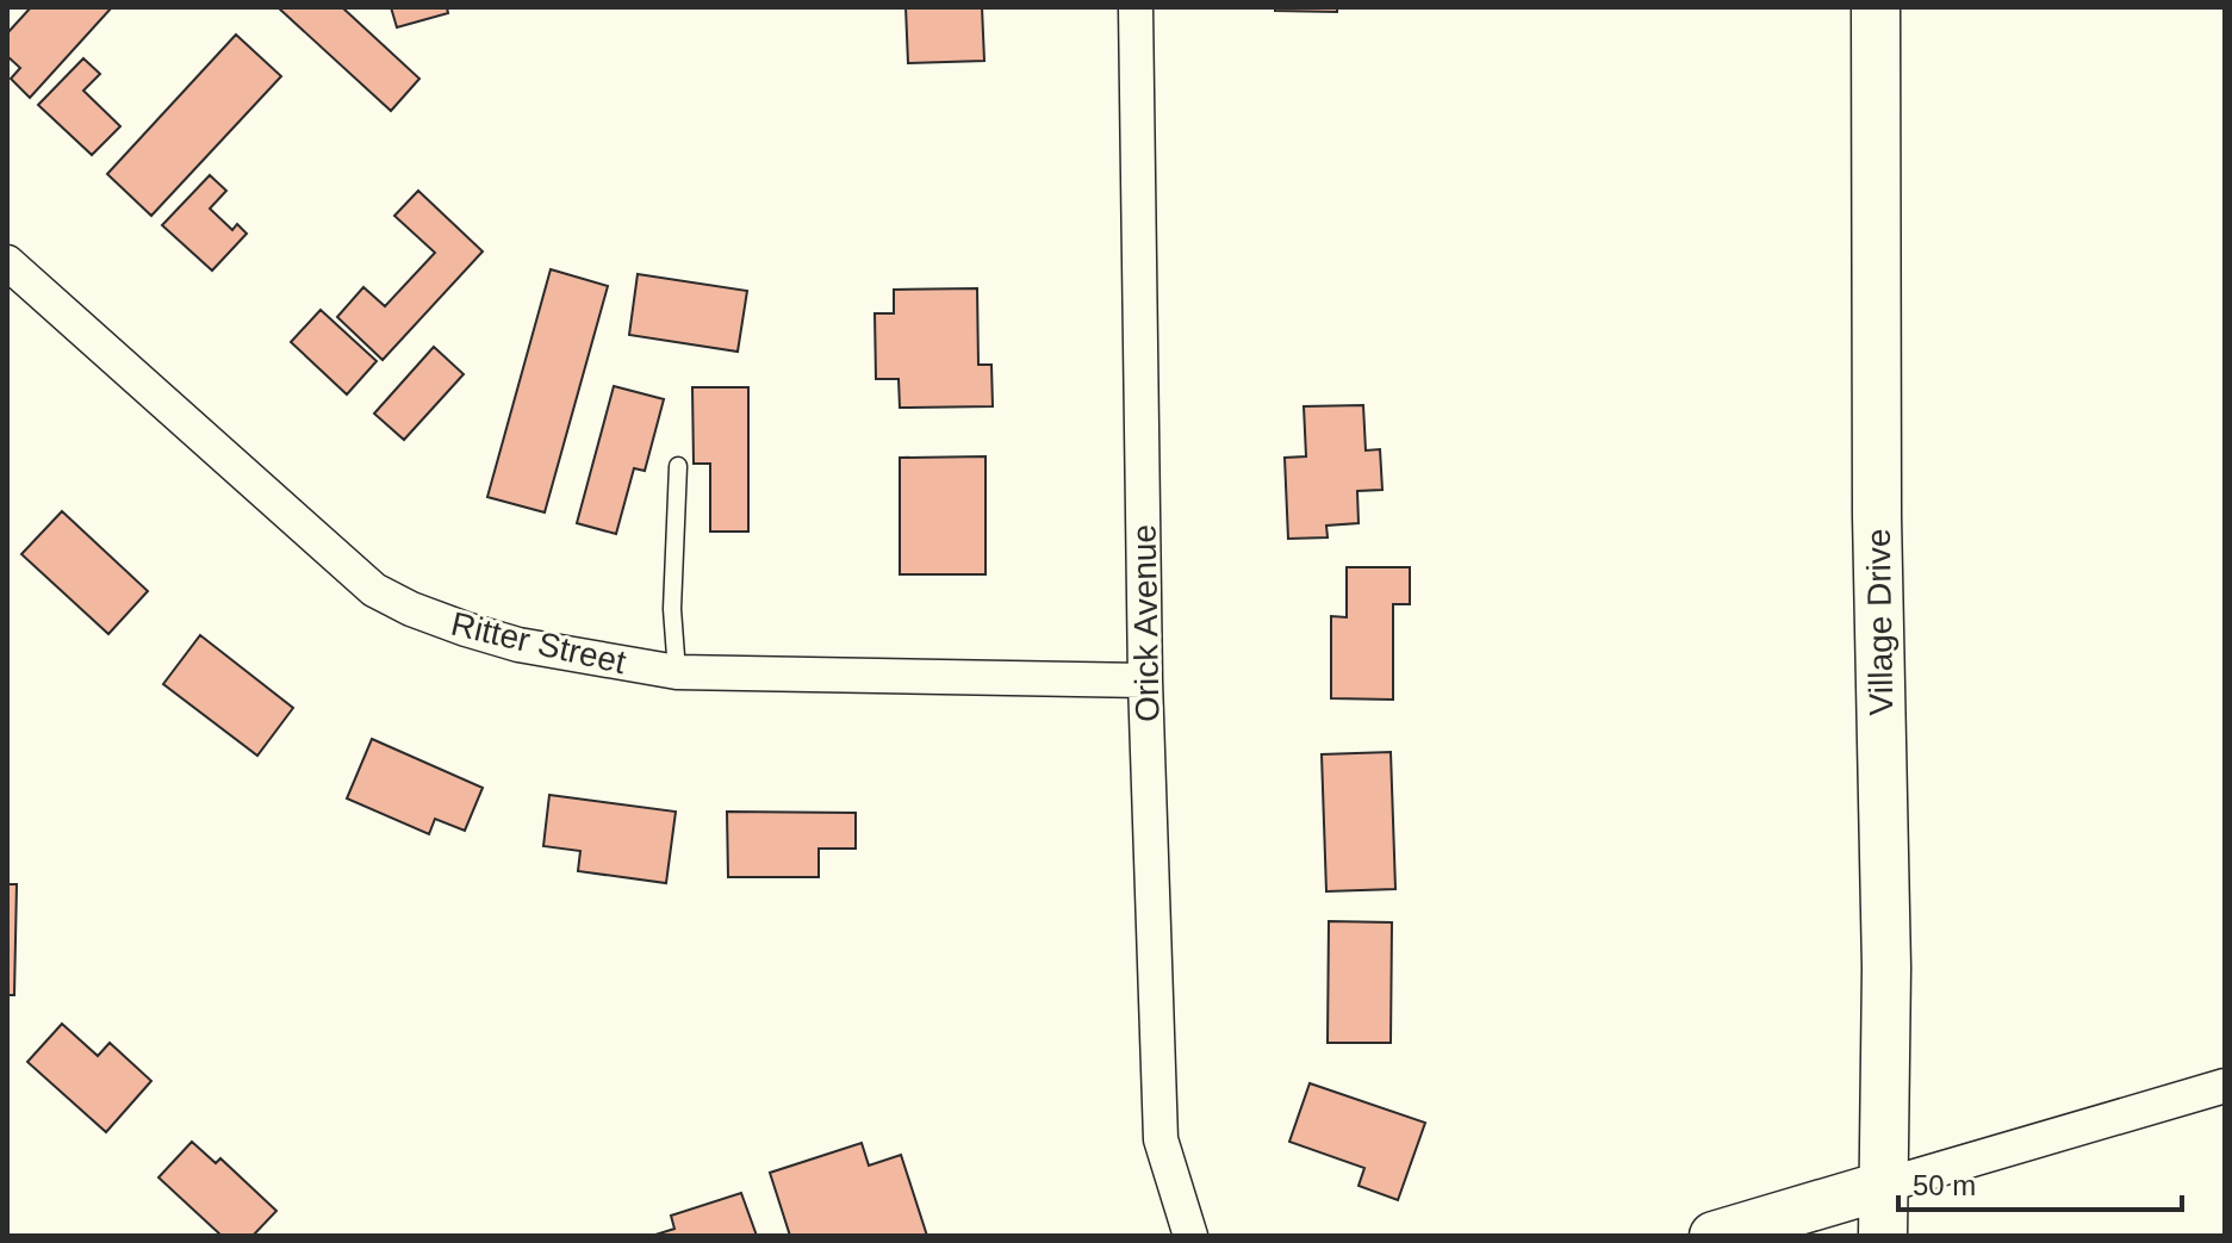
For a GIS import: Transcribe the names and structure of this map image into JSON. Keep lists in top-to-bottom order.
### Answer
{
  "streets": {
    "main road": ["Village Drive"],
    "street": ["Orick Avenue", "Ritter Street"]
  },
  "crossings": [
    ["Orick Avenue", "Ritter Street"]
  ],
  "scale_bar": "50 m"
}
